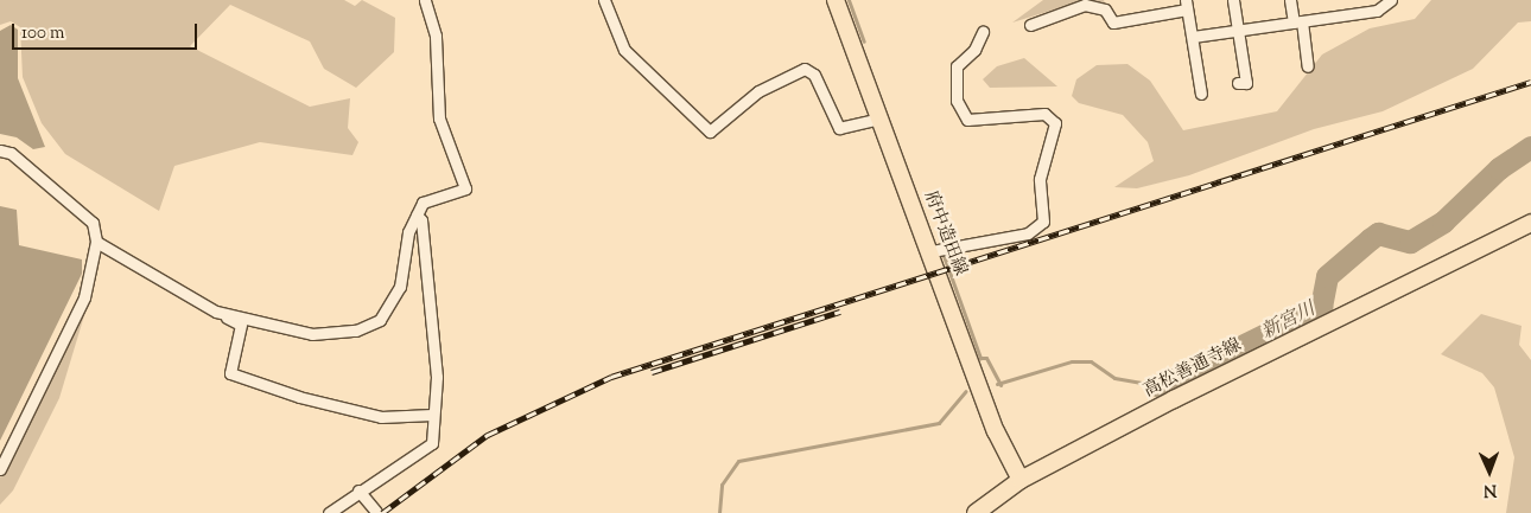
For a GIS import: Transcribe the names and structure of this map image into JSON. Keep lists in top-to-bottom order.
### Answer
{
  "streets": {
    "main road": ["府中造田線", "高松善通寺線"]
  },
  "crossings": [
    ["府中造田線", "高松善通寺線"]
  ],
  "water": ["新宮川"],
  "scale_bar": "100 m",
  "north": "bottom"
}
